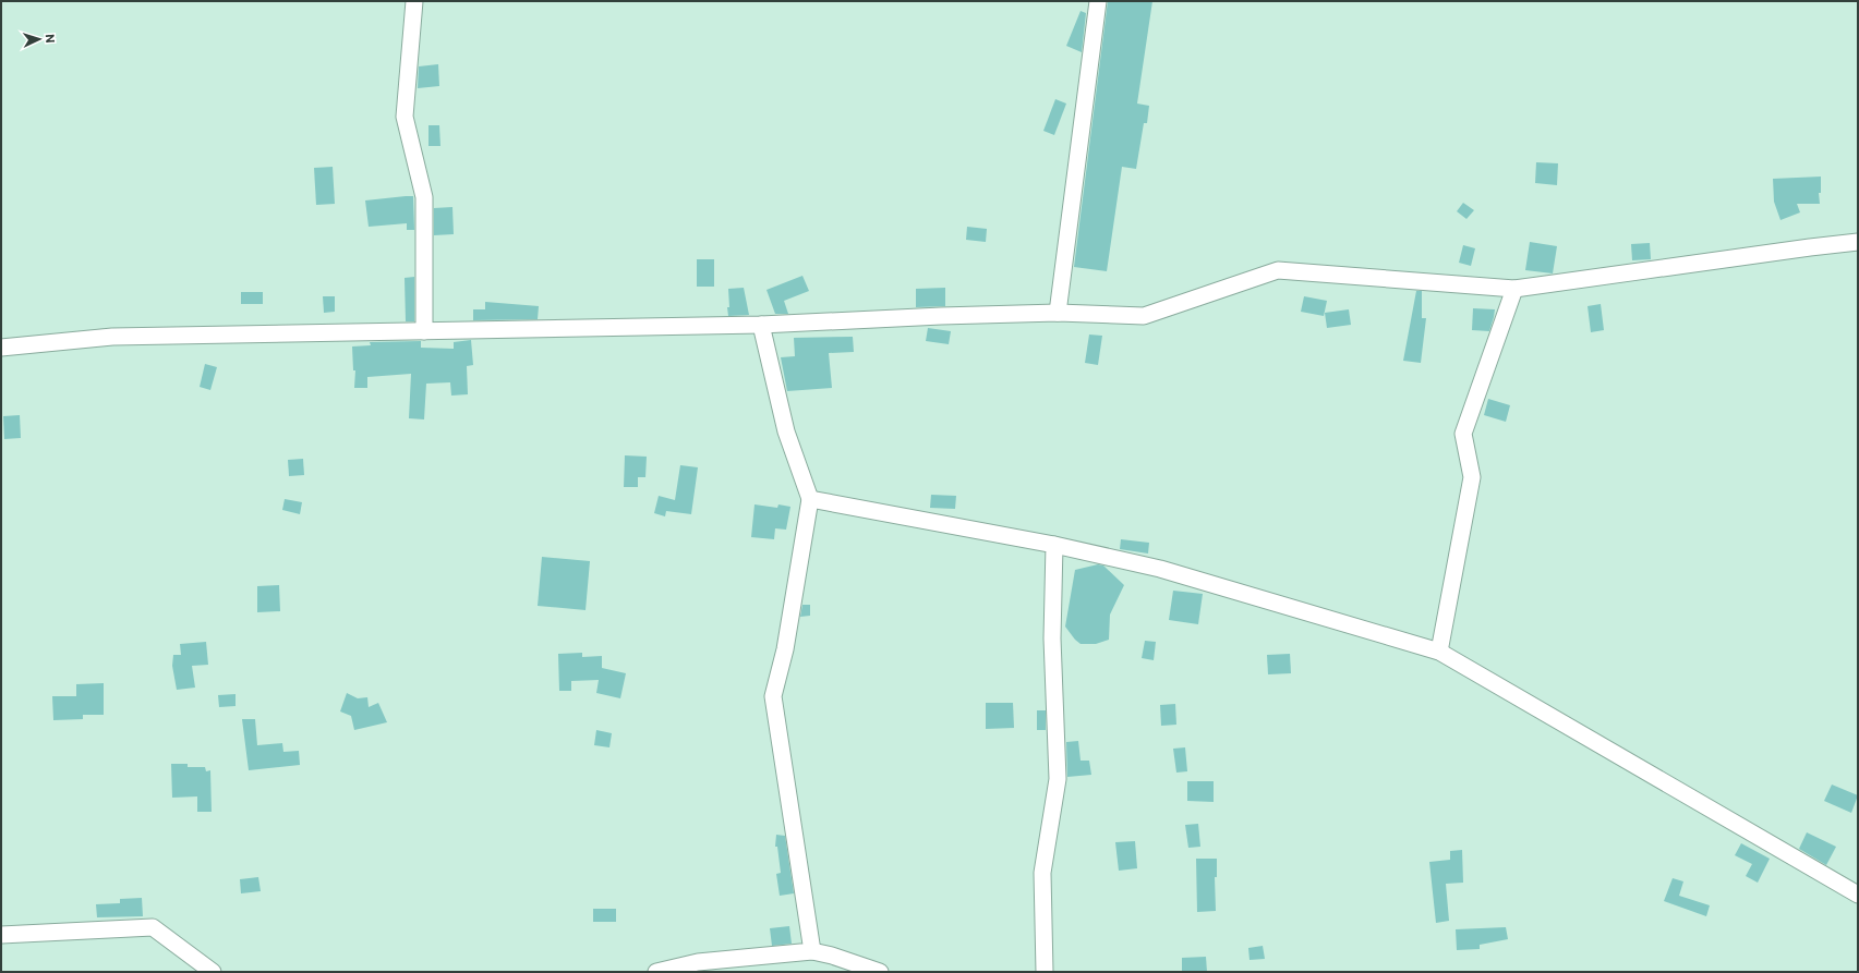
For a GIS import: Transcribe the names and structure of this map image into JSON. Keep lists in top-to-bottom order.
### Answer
{
  "north": "right"
}
